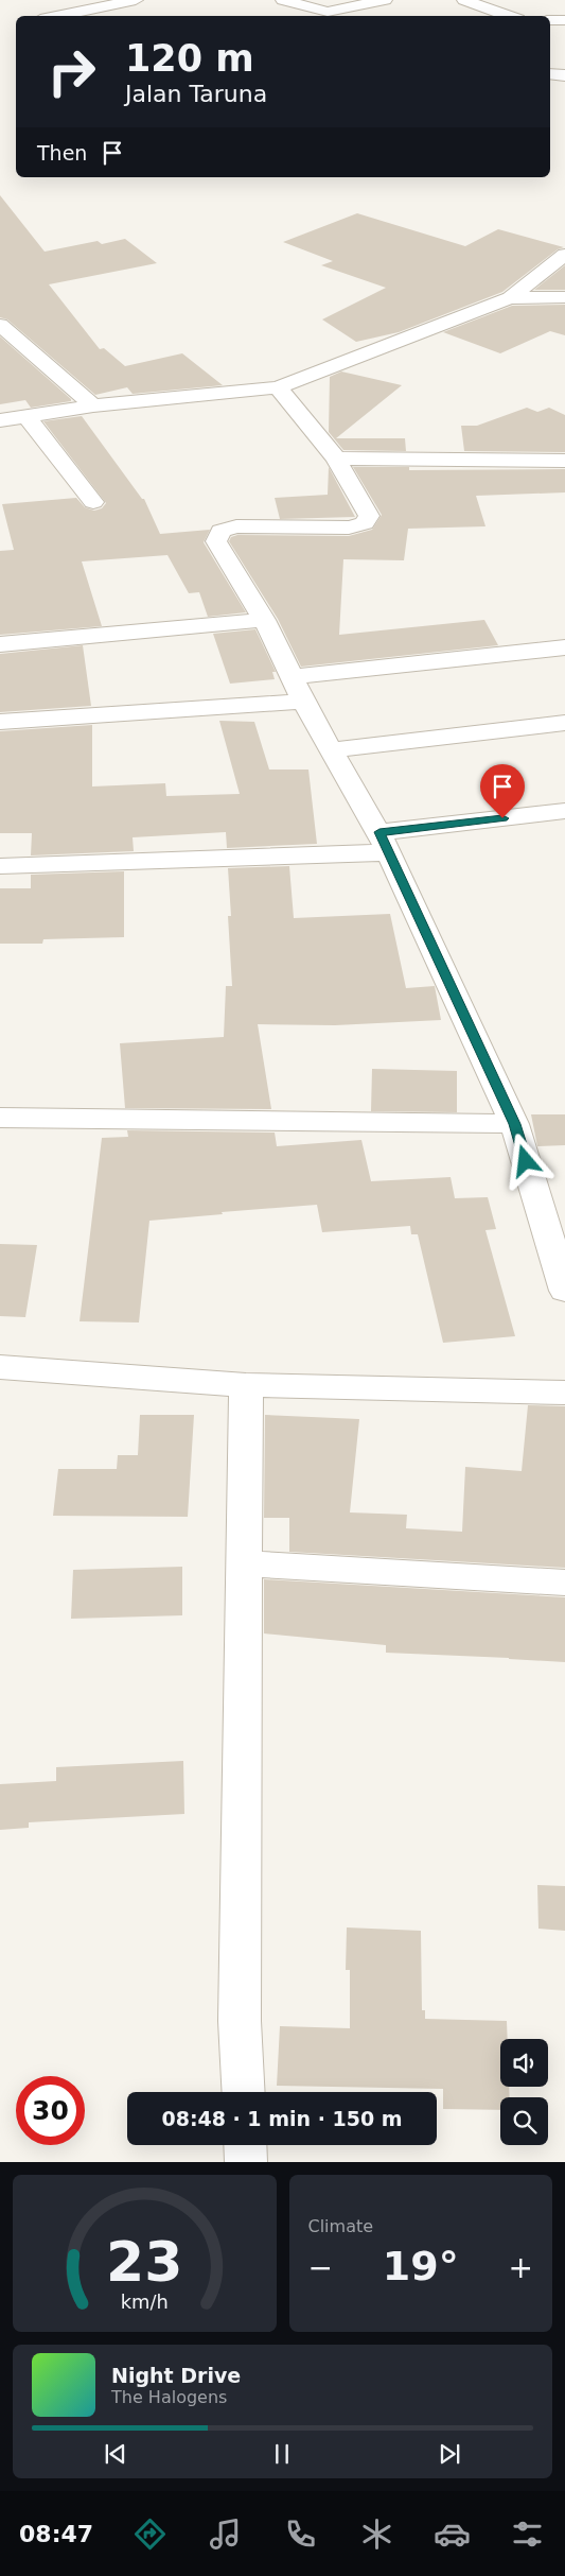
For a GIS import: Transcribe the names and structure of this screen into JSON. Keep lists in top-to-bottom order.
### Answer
{
  "page": {
    "turn": ["120 m", "Jalan Taruna"],
    "then": "Then",
    "limit": "30",
    "trip": "08:48 · 1 min · 150 m",
    "tile": "Climate",
    "heat": ["−", "19°", "+"],
    "song": ["Night Drive", "The Halogens"],
    "tabs": "08:47",
    "gauge": ["23", "km/h"]
  }
}
